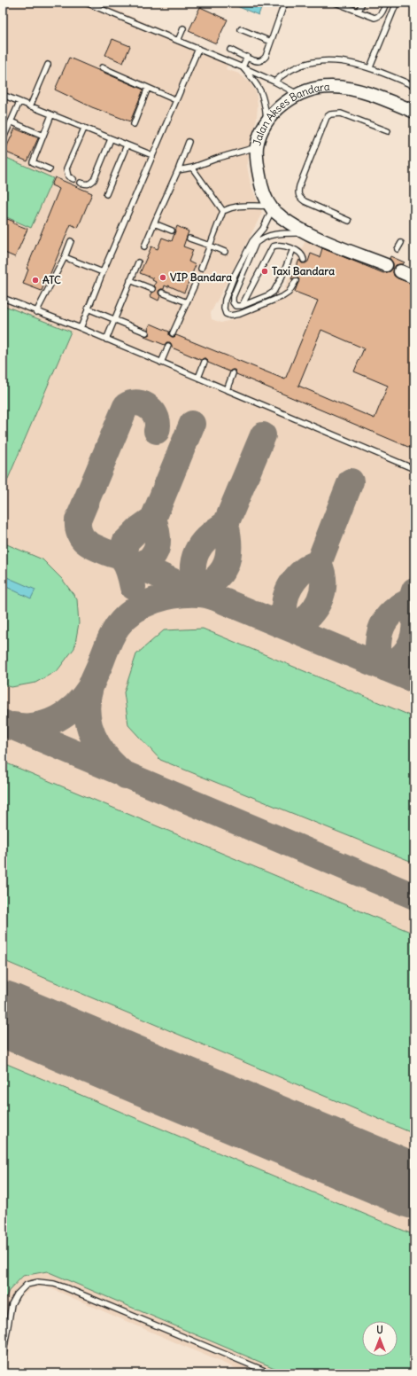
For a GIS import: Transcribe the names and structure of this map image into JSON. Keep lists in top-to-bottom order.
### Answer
{
  "streets": {
    "street": ["Jalan Akses Bandara"]
  },
  "places": ["Taxi Bandara", "VIP Bandara", "ATC"],
  "north": "top"
}
